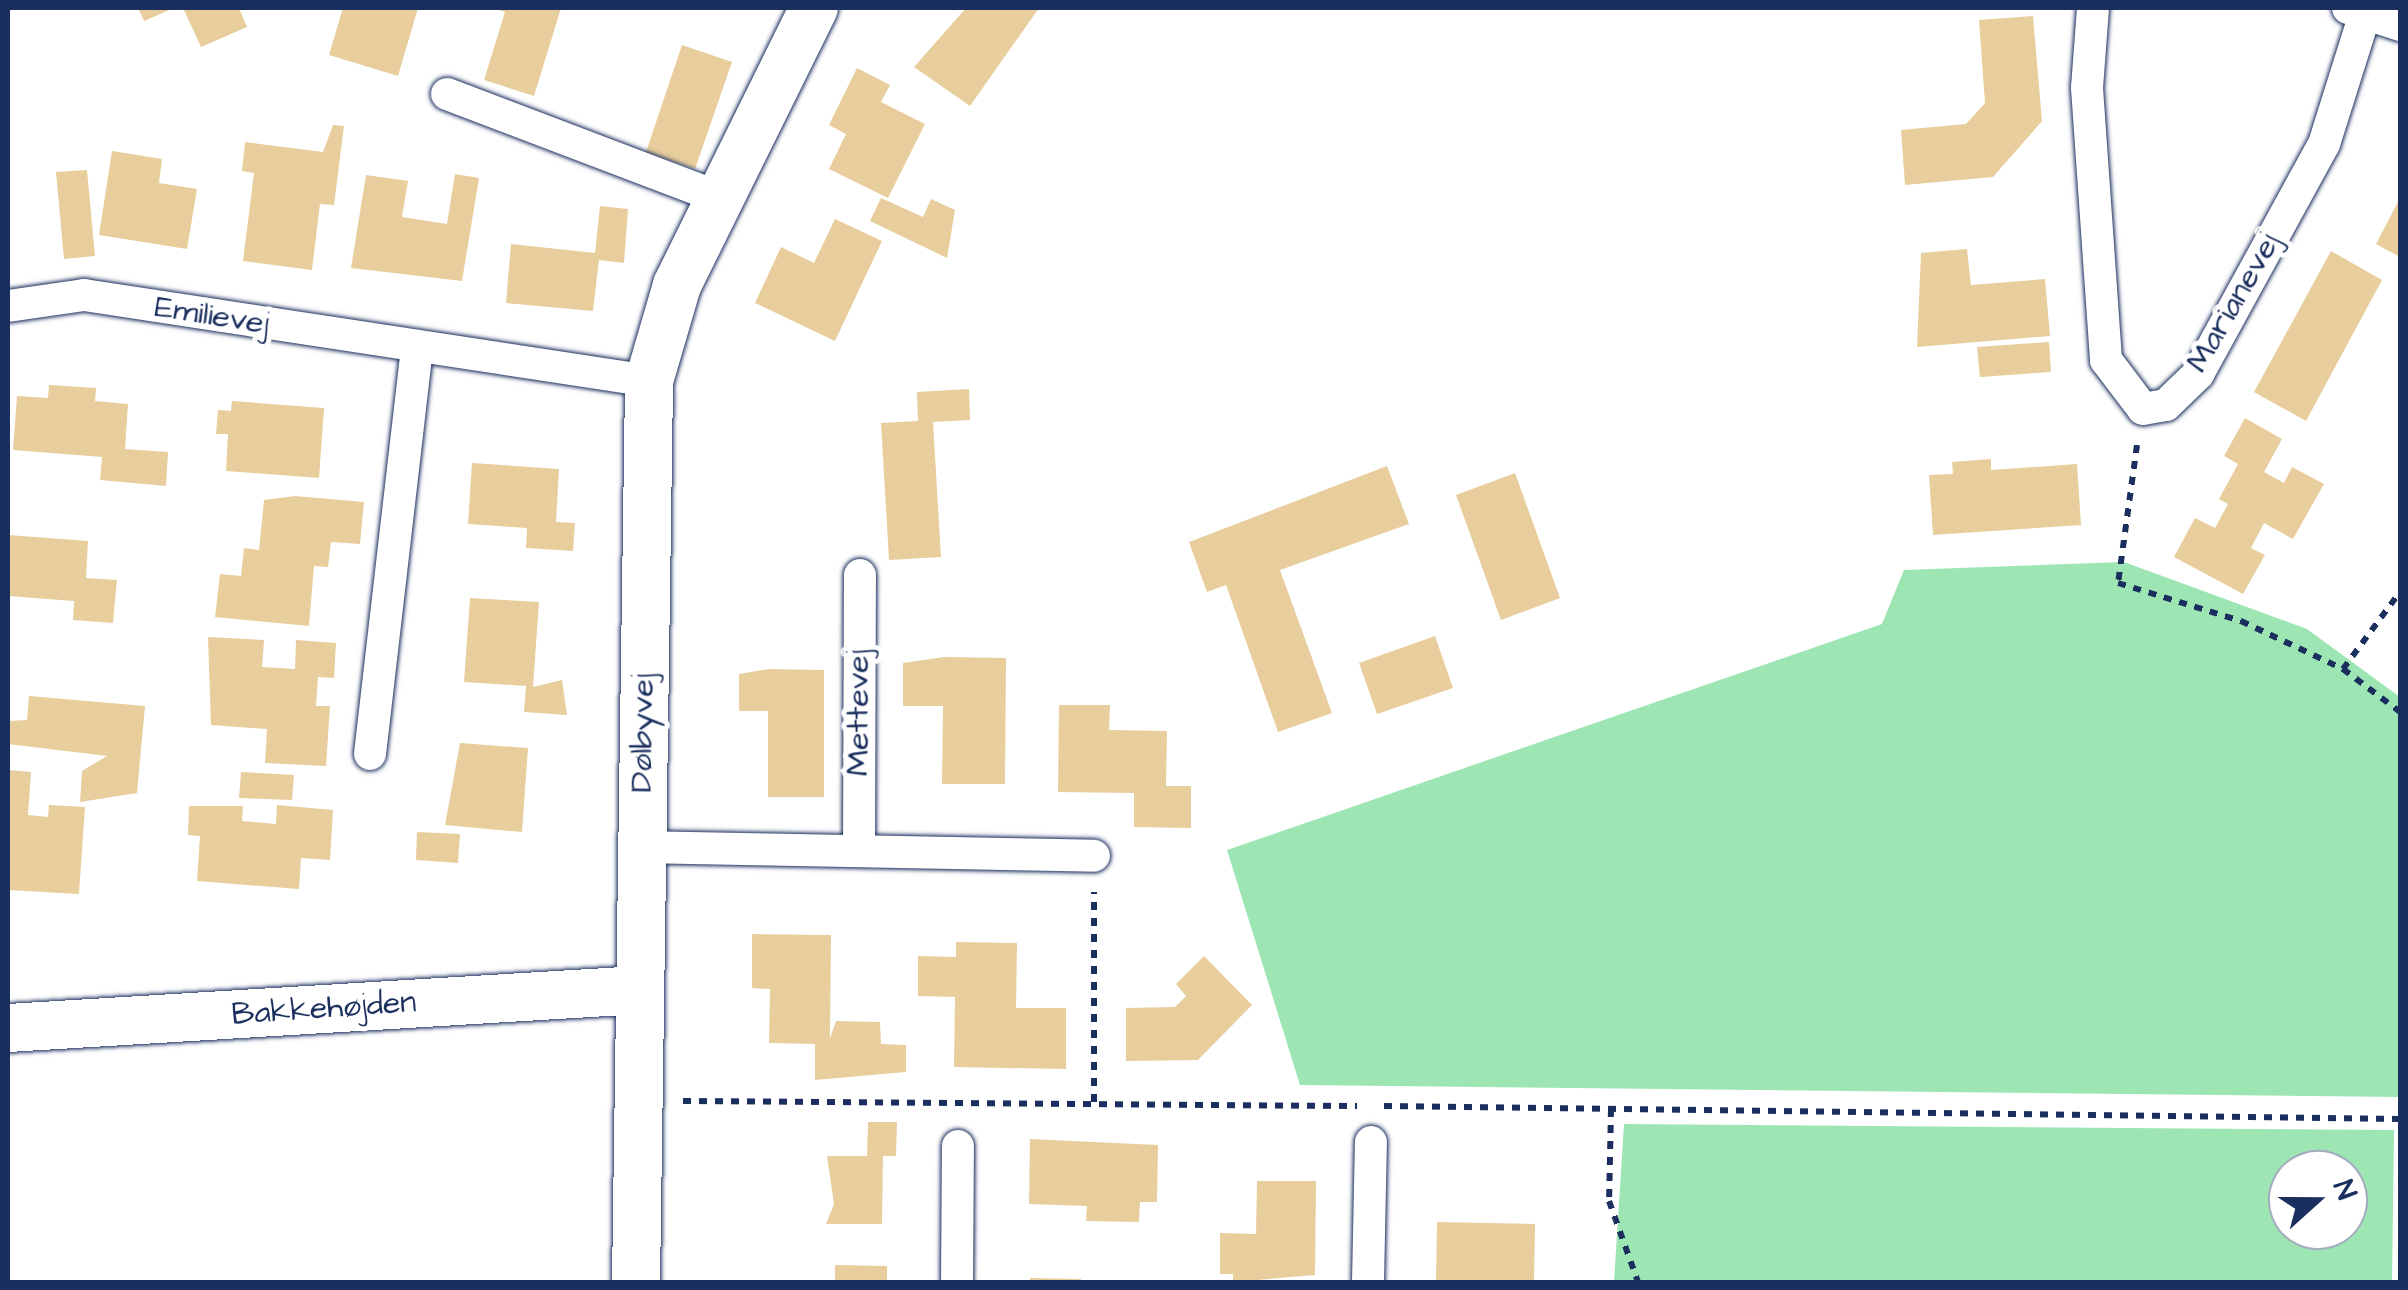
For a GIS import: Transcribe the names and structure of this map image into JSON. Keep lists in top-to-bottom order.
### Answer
{
  "streets": {
    "street": [
      "Marianevej",
      "Emilievej",
      "Mettevej",
      "Dølbyvej",
      "Bakkehøjden"
    ]
  },
  "crossings": [
    ["Emilievej", "Dølbyvej"],
    ["Dølbyvej", "Bakkehøjden"]
  ],
  "north": "right"
}
